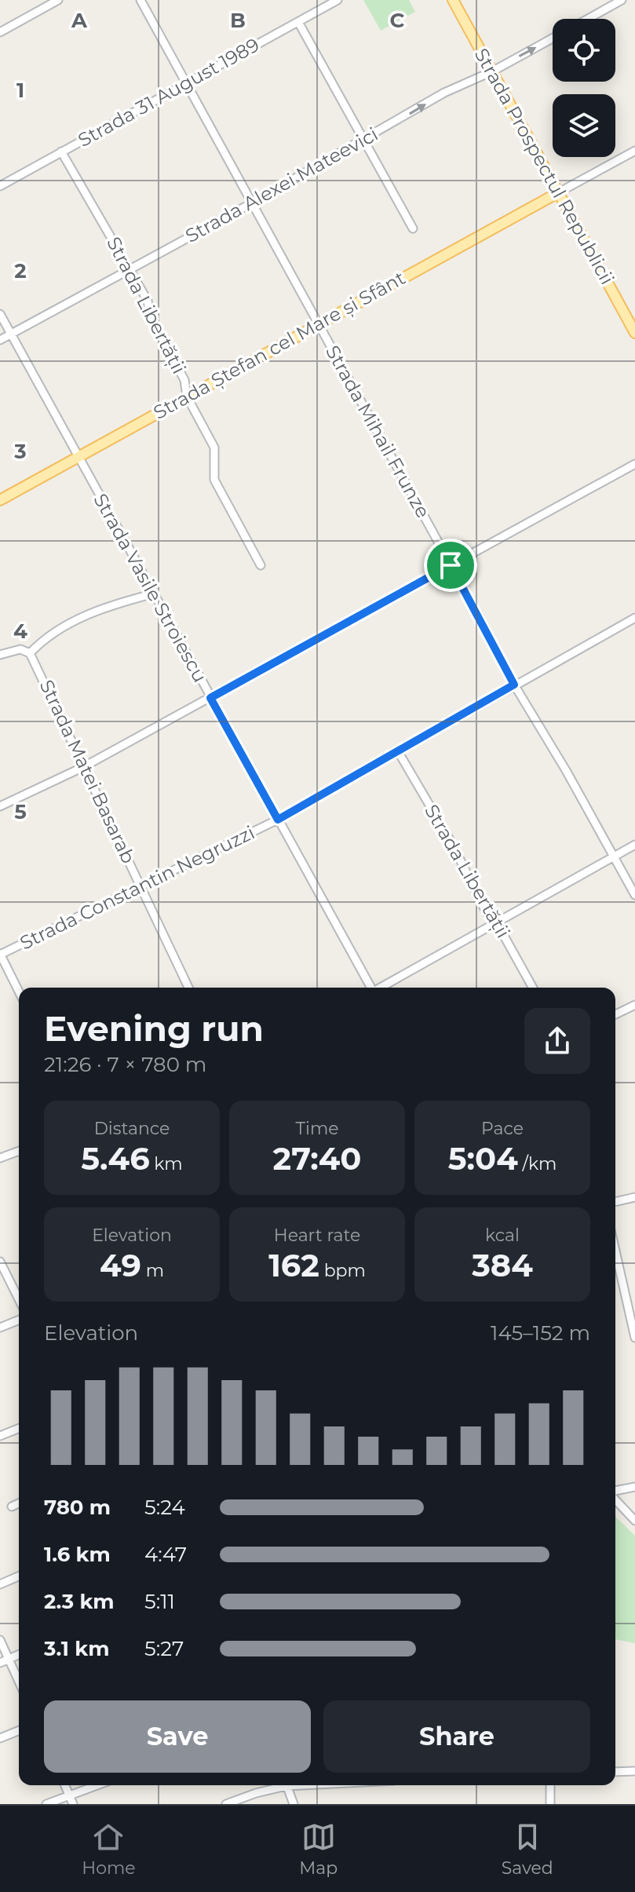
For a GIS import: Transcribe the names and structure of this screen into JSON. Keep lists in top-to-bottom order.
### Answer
{
  "streets": {
    "main road": ["Strada Prospectul Republicii", "Strada Ștefan cel Mare și Sfânt"],
    "street": [
      "Strada 31 August 1989",
      "Strada Alexei Mateevici",
      "Strada Libertății",
      "Strada Mihail Frunze",
      "Strada Vasile Stroiescu",
      "Strada Matei Basarab",
      "Strada Constantin Negruzzi"
    ]
  },
  "crossings": [
    ["Strada 31 August 1989", "Strada Libertății"],
    ["Strada 31 August 1989", "Strada Mihail Frunze"],
    ["Strada Prospectul Republicii", "Strada Alexei Mateevici"],
    ["Strada Prospectul Republicii", "Strada Ștefan cel Mare și Sfânt"],
    ["Strada Alexei Mateevici", "Strada Libertății"],
    ["Strada Alexei Mateevici", "Strada Mihail Frunze"],
    ["Strada Alexei Mateevici", "Strada Vasile Stroiescu"],
    ["Strada Libertății", "Strada Ștefan cel Mare și Sfânt"],
    ["Strada Libertății", "Strada Constantin Negruzzi"],
    ["Strada Ștefan cel Mare și Sfânt", "Strada Mihail Frunze"],
    ["Strada Ștefan cel Mare și Sfânt", "Strada Vasile Stroiescu"],
    ["Strada Mihail Frunze", "Strada Constantin Negruzzi"],
    ["Strada Vasile Stroiescu", "Strada Constantin Negruzzi"],
    ["Strada Matei Basarab", "Strada Constantin Negruzzi"]
  ],
  "page": {
    "heading": ["Evening run", "21:26 · 7 × 780 m"],
    "stats": [
      ["Distance", "5.46 km"],
      ["Time", "27:40"],
      ["Pace", "5:04 /km"],
      ["Elevation", "49 m"],
      ["Heart rate", "162 bpm"],
      ["kcal", "384"]
    ],
    "chart": ["Elevation", "145–152 m"],
    "list": [
      {
        "name": "780 m",
        "note": "5:24"
      },
      {
        "name": "1.6 km",
        "note": "4:47"
      },
      {
        "name": "2.3 km",
        "note": "5:11"
      },
      {
        "name": "3.1 km",
        "note": "5:27"
      }
    ],
    "buttons": ["Save", "Share"],
    "tabs": ["Home", "Map", "Saved"]
  },
  "grid": {
    "columns": ["A", "B", "C"],
    "rows": [
      "1",
      "2",
      "3",
      "4",
      "5"
    ]
  }
}
